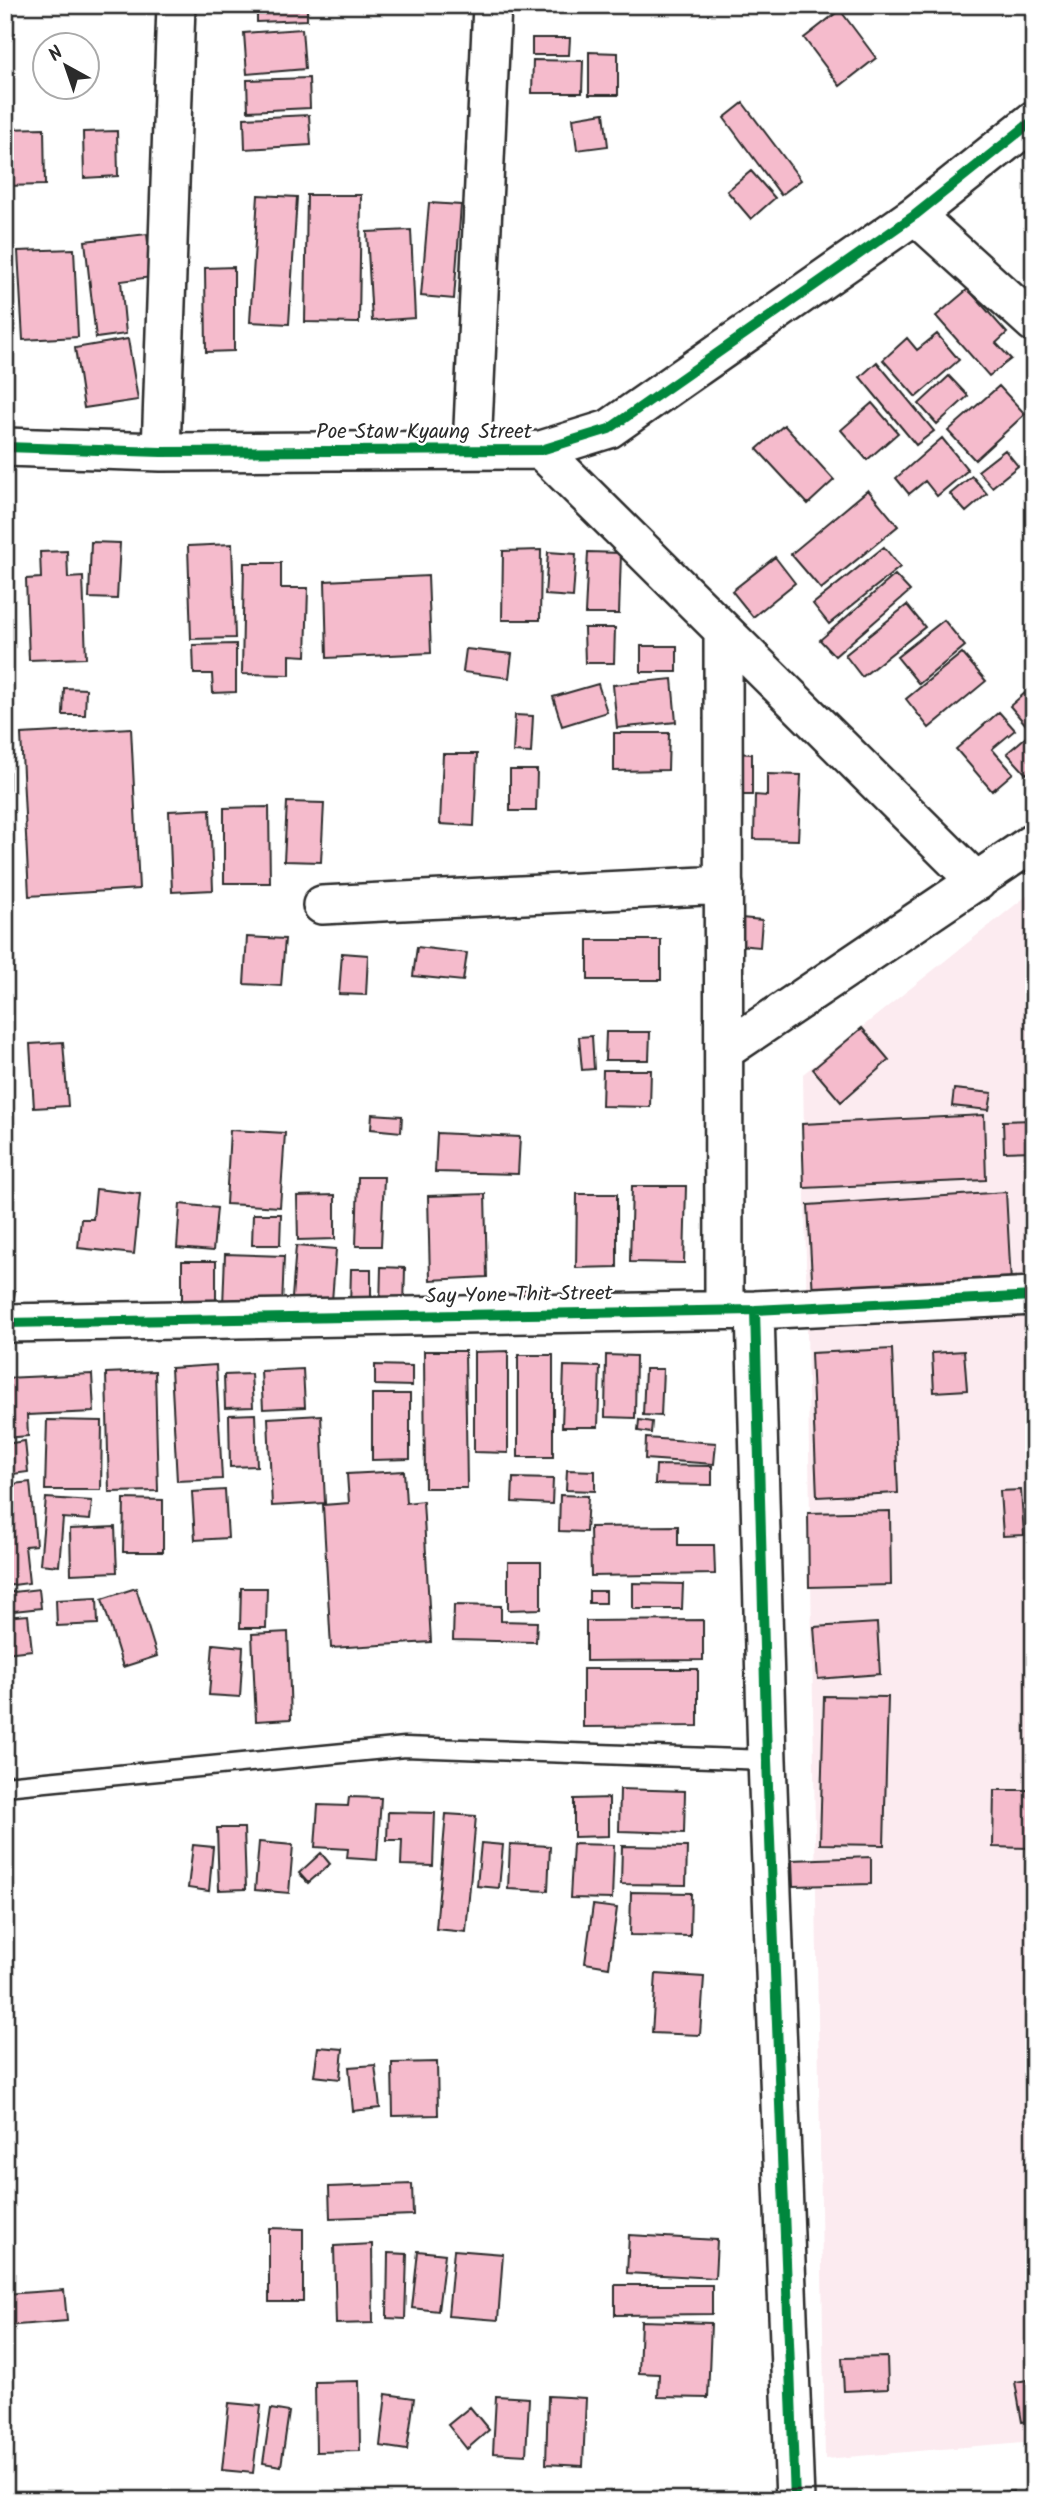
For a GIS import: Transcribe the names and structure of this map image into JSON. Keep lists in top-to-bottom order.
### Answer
{
  "streets": {
    "street": ["Poe Staw Kyaung Street", "Say Yone Thit Street"]
  },
  "north": "top left"
}
